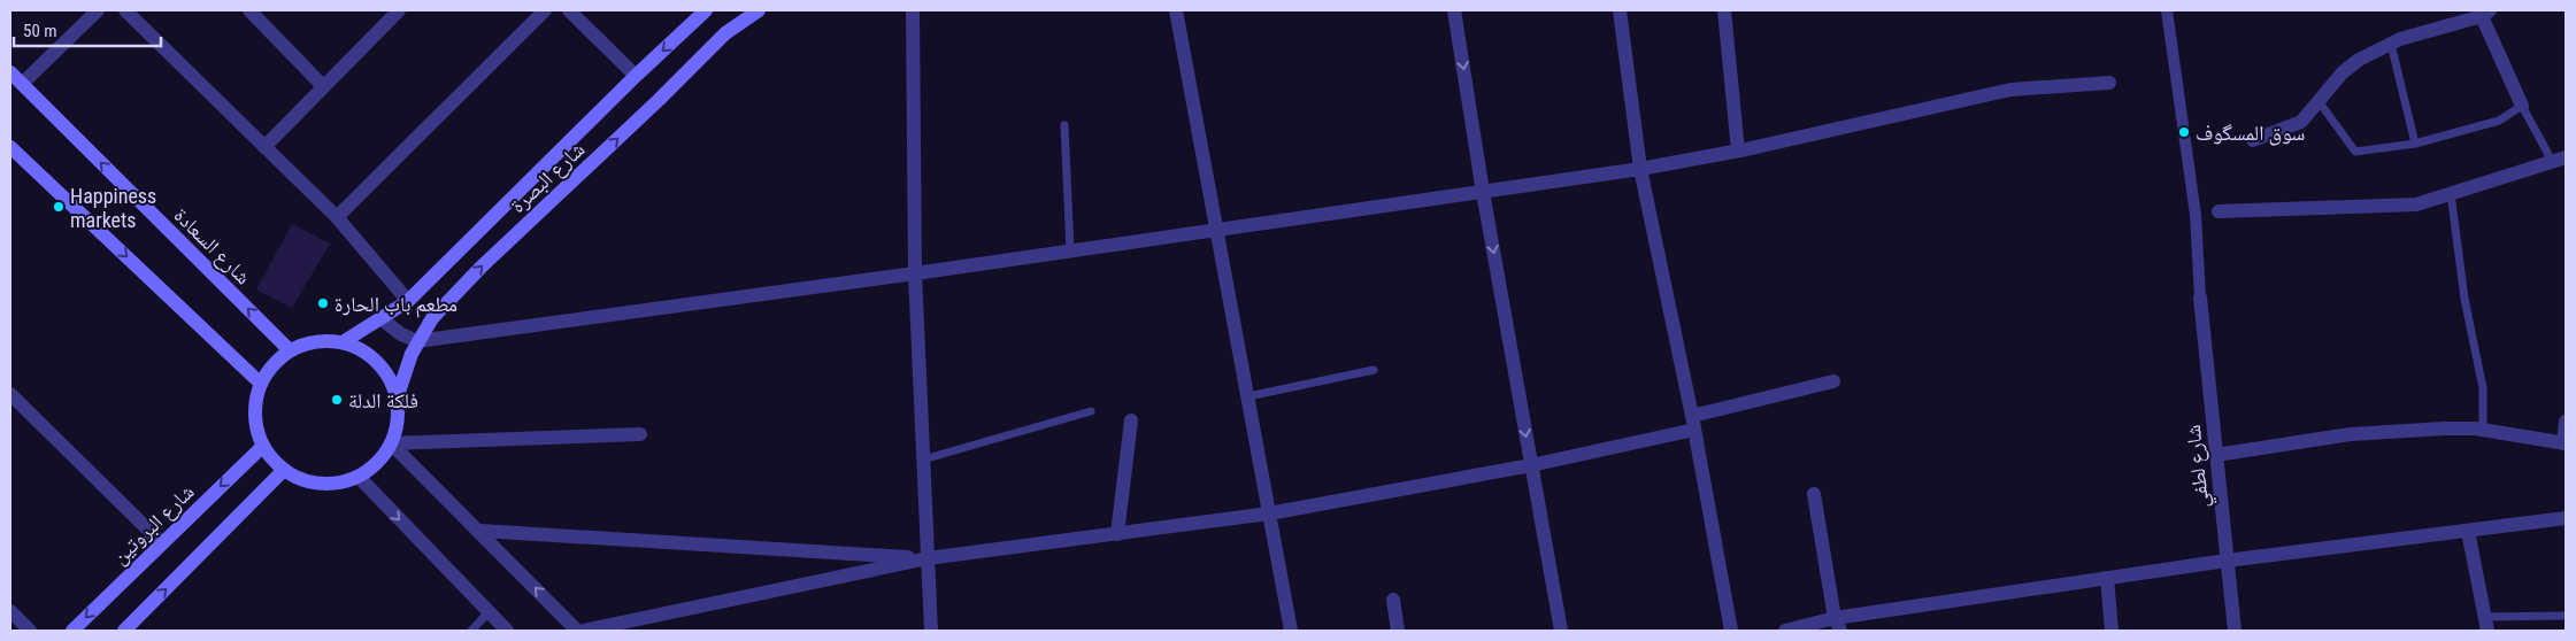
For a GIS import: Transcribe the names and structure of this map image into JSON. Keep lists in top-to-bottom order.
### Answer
{
  "streets": {
    "main road": ["شارع البصرة", "شارع السعادة", "شارع البروتين"],
    "street": ["شارع لطفي"]
  },
  "crossings": [
    ["شارع البصرة", "شارع السعادة"],
    ["شارع البصرة", "شارع البروتين"],
    ["شارع السعادة", "شارع البروتين"]
  ],
  "places": [
    "سوق المسگوف",
    "Happiness markets",
    "مطعم باب الحارة",
    "فلكة الدلة"
  ],
  "scale_bar": "50 m"
}
